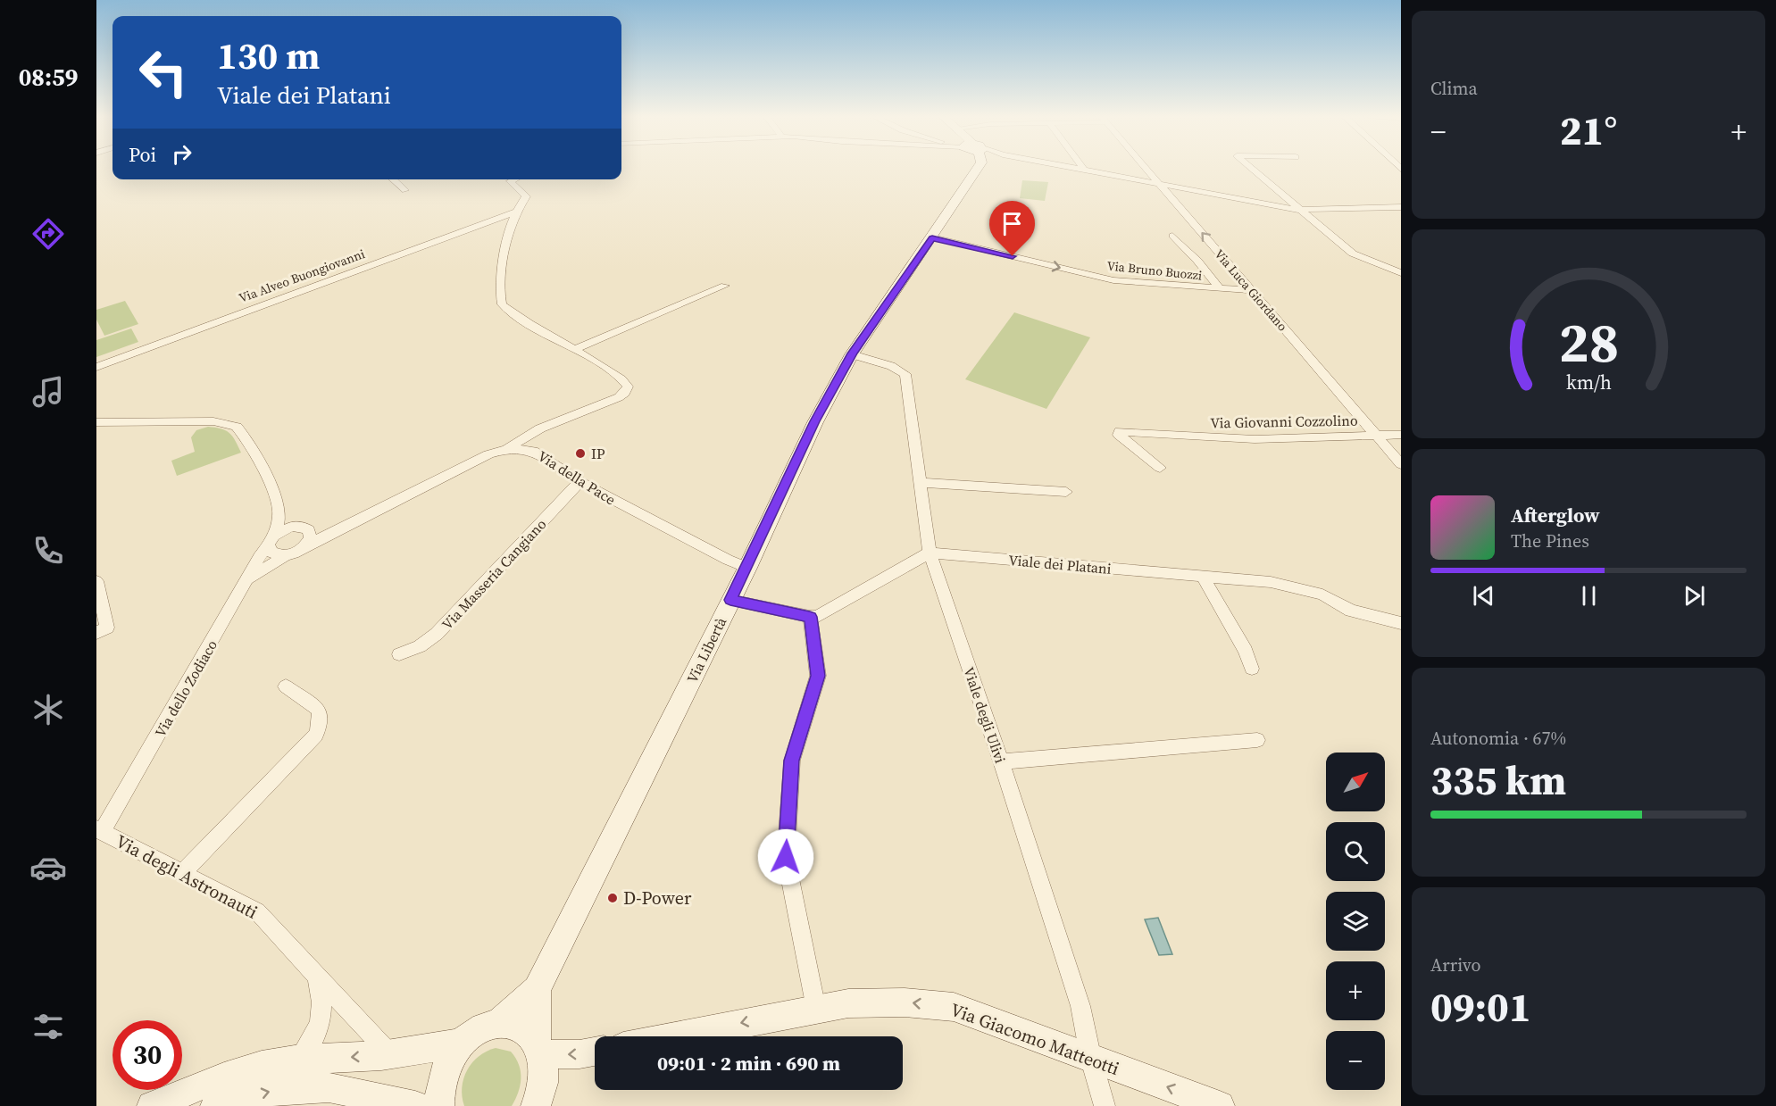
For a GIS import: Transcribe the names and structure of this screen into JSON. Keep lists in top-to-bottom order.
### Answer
{
  "streets": {
    "street": [
      "Via Bruno Buozzi",
      "Via Alveo Buongiovanni",
      "Via Luca Giordano",
      "Via Giovanni Cozzolino",
      "Via della Pace",
      "Viale dei Platani",
      "Via Masseria Cangiano",
      "Via Libertà",
      "Via dello Zodiaco",
      "Viale degli Ulivi",
      "Via degli Astronauti",
      "Via Giacomo Matteotti"
    ]
  },
  "crossings": [
    ["Via Bruno Buozzi", "Via Luca Giordano"],
    ["Via Bruno Buozzi", "Via Libertà"],
    ["Via Luca Giordano", "Via Giovanni Cozzolino"],
    ["Via della Pace", "Via Masseria Cangiano"],
    ["Via della Pace", "Via Libertà"],
    ["Via della Pace", "Via dello Zodiaco"],
    ["Viale dei Platani", "Viale degli Ulivi"],
    ["Via Libertà", "Viale degli Ulivi"],
    ["Via dello Zodiaco", "Via degli Astronauti"],
    ["Viale degli Ulivi", "Via Giacomo Matteotti"]
  ],
  "one_way": ["Via Giacomo Matteotti"],
  "places": ["IP", "D-Power"],
  "north": "top right",
  "page": {
    "tabs": "08:59",
    "tile": [
      "Clima",
      ["Autonomia · 67%", "335 km"],
      ["Arrivo", "09:01"]
    ],
    "turn": ["130 m", "Viale dei Platani"],
    "heat": ["−", "21°", "+"],
    "then": "Poi",
    "song": ["Afterglow", "The Pines"],
    "map_buttons": ["+", "−"],
    "limit": "30",
    "trip": "09:01 · 2 min · 690 m",
    "gauge": ["28", "km/h"]
  }
}
